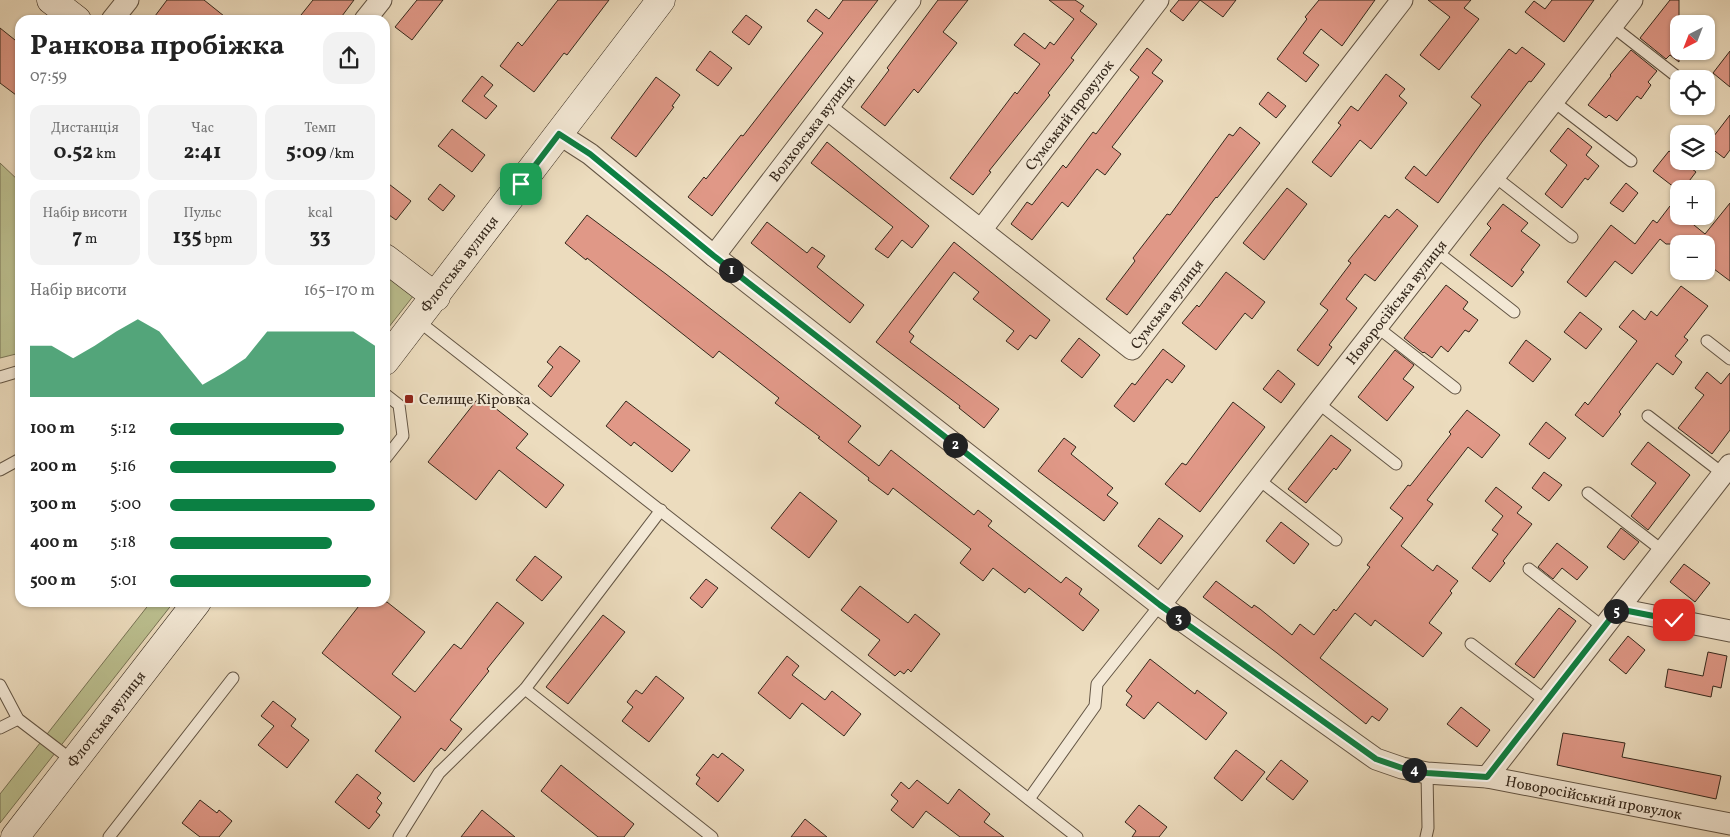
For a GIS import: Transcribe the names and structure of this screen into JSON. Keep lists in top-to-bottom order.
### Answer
{
  "streets": {
    "street": [
      "Сумський провулок",
      "Волховська вулиця",
      "Флотська вулиця",
      "Сумська вулиця",
      "Новоросійська вулиця",
      "Новоросійський провулок"
    ]
  },
  "crossings": [
    ["Сумський провулок", "Сумська вулиця"],
    ["Волховська вулиця", "Сумська вулиця"],
    ["Волховська вулиця", "Новоросійський провулок"],
    ["Флотська вулиця", "Новоросійський провулок"],
    ["Новоросійська вулиця", "Новоросійський провулок"]
  ],
  "places": {
    "transit": ["Селище Кіровка"]
  },
  "north": "bottom left",
  "page": {
    "map_buttons": ["+", "−"],
    "heading": ["Ранкова пробіжка", "07:59"],
    "stats": [
      ["Дистанція", "0.52 km"],
      ["Час", "2:41"],
      ["Темп", "5:09 /km"],
      ["Набір висоти", "7 m"],
      ["Пульс", "135 bpm"],
      ["kcal", "33"]
    ],
    "pins": [
      "1",
      "2",
      "5",
      "3",
      "4"
    ],
    "chart": ["Набір висоти", "165–170 m"],
    "list": [
      {
        "name": "100 m",
        "note": "5:12"
      },
      {
        "name": "200 m",
        "note": "5:16"
      },
      {
        "name": "300 m",
        "note": "5:00"
      },
      {
        "name": "400 m",
        "note": "5:18"
      },
      {
        "name": "500 m",
        "note": "5:01"
      }
    ]
  }
}
